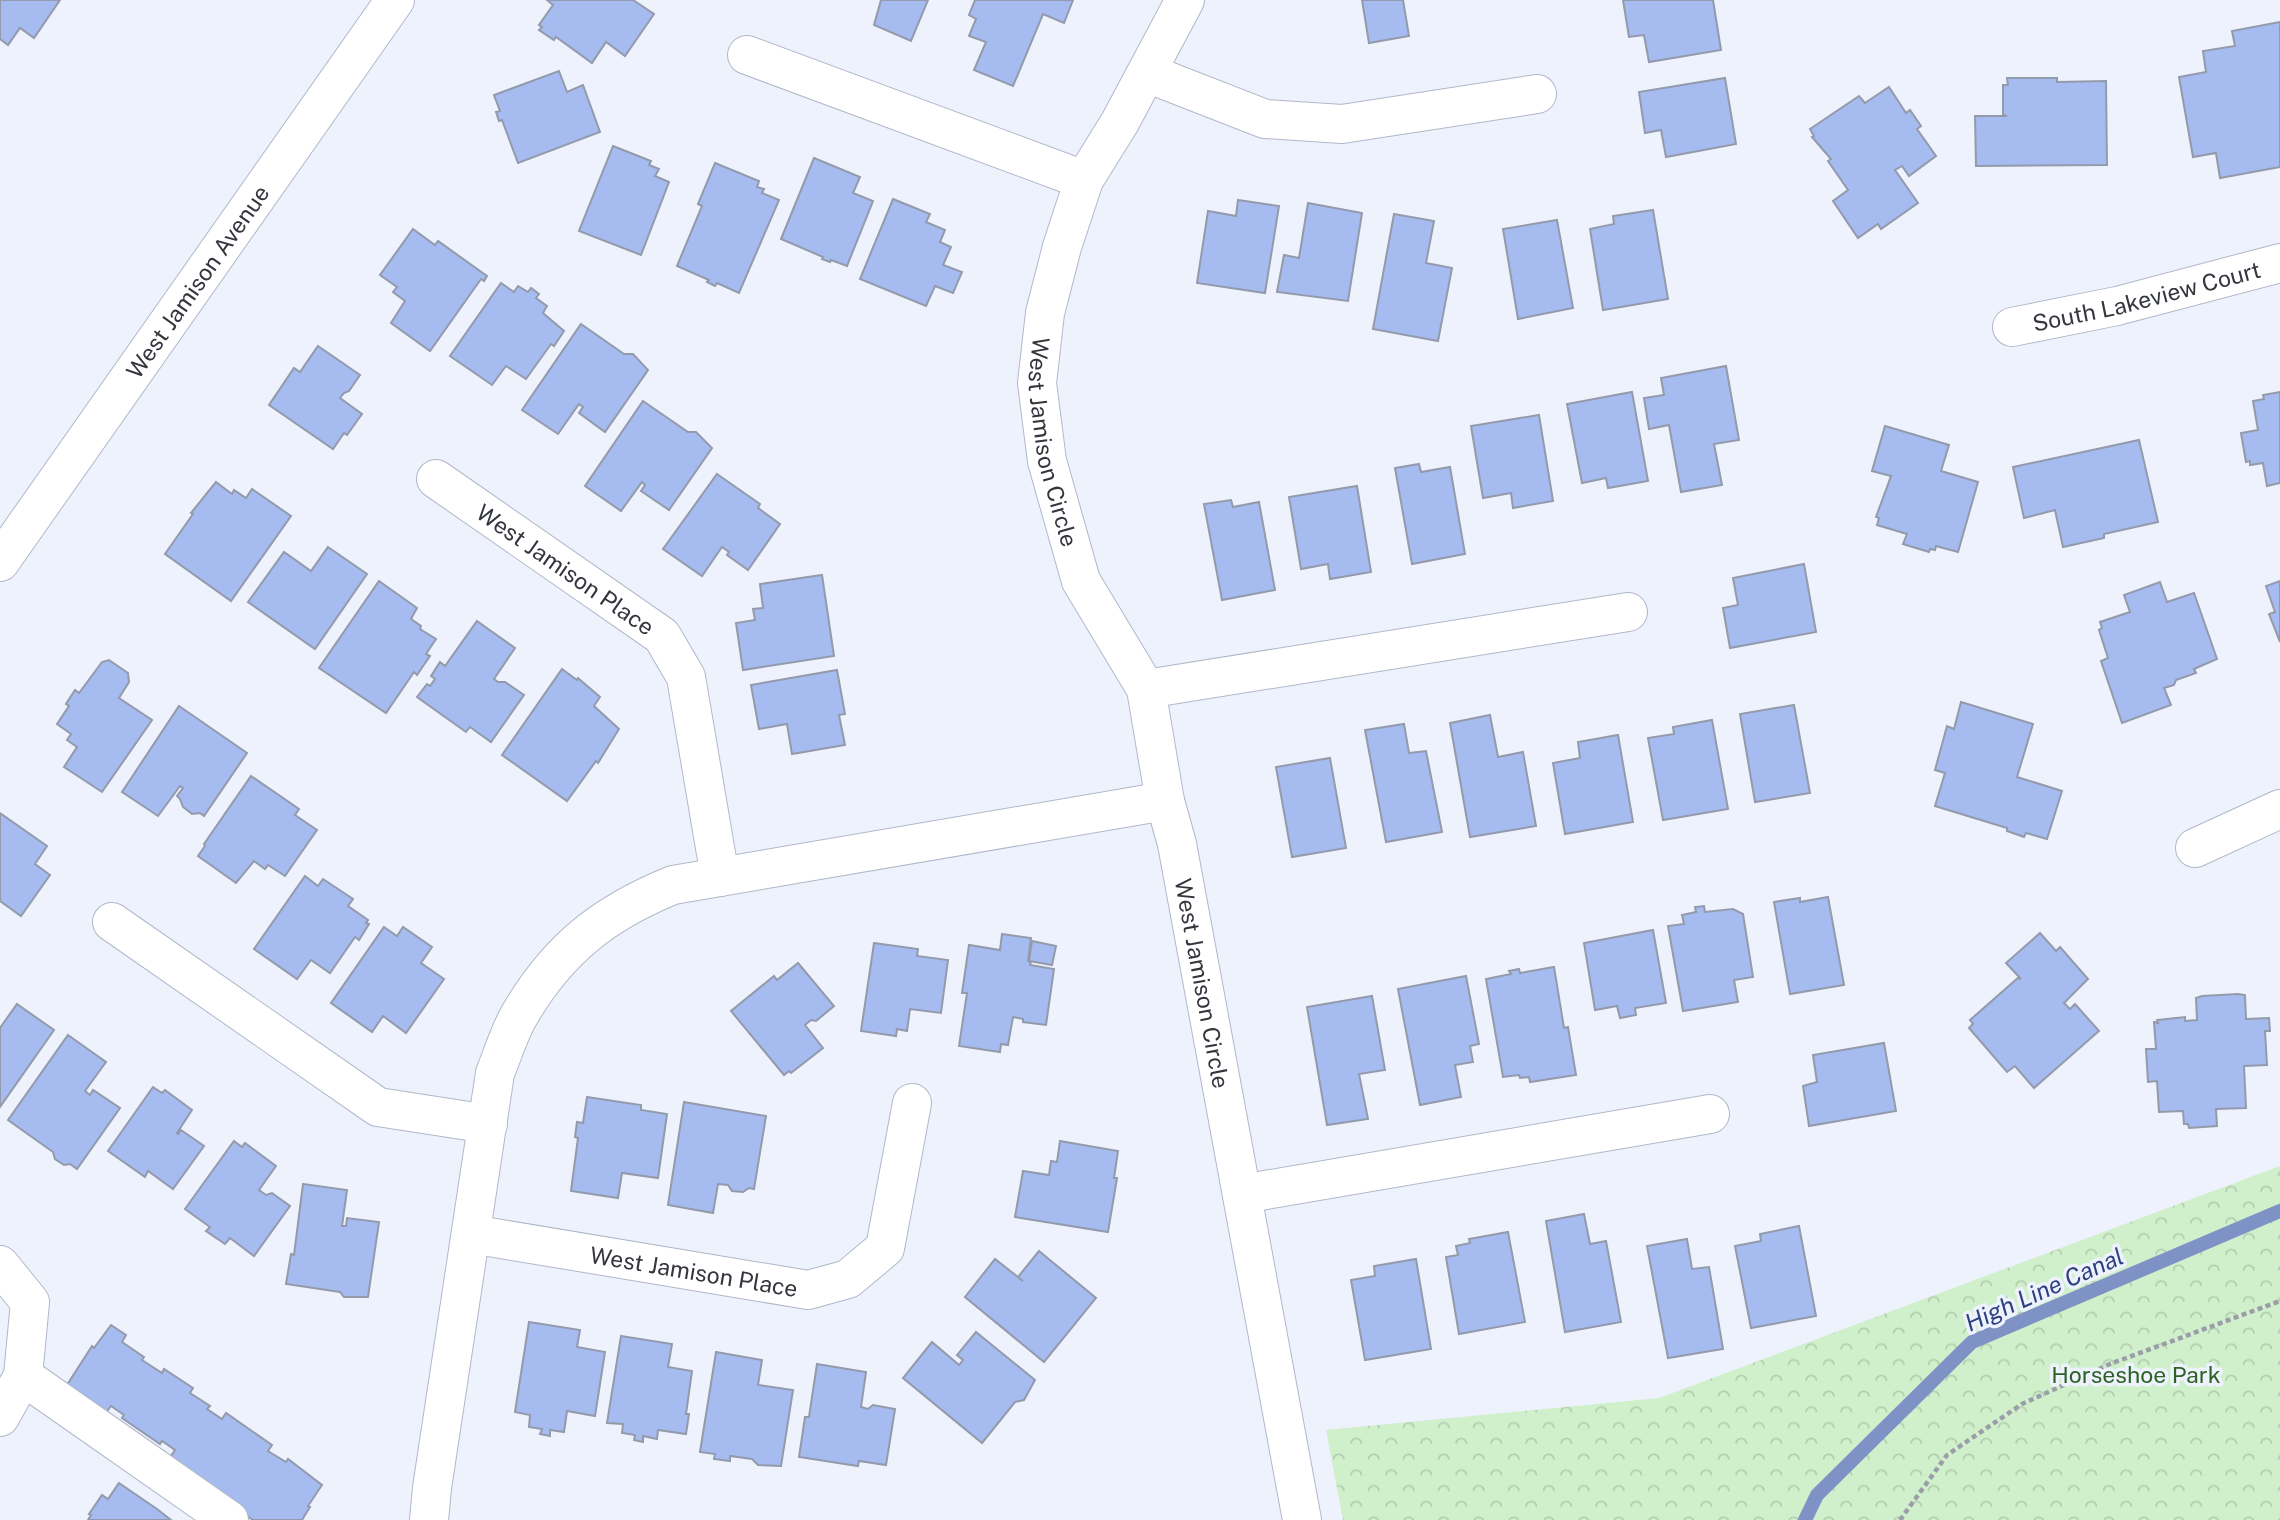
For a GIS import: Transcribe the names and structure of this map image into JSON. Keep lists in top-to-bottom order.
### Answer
{
  "streets": {
    "street": [
      "West Jamison Avenue",
      "South Lakeview Court",
      "West Jamison Circle",
      "West Jamison Place"
    ]
  },
  "water": ["High Line Canal"],
  "parks": ["Horseshoe Park"]
}
